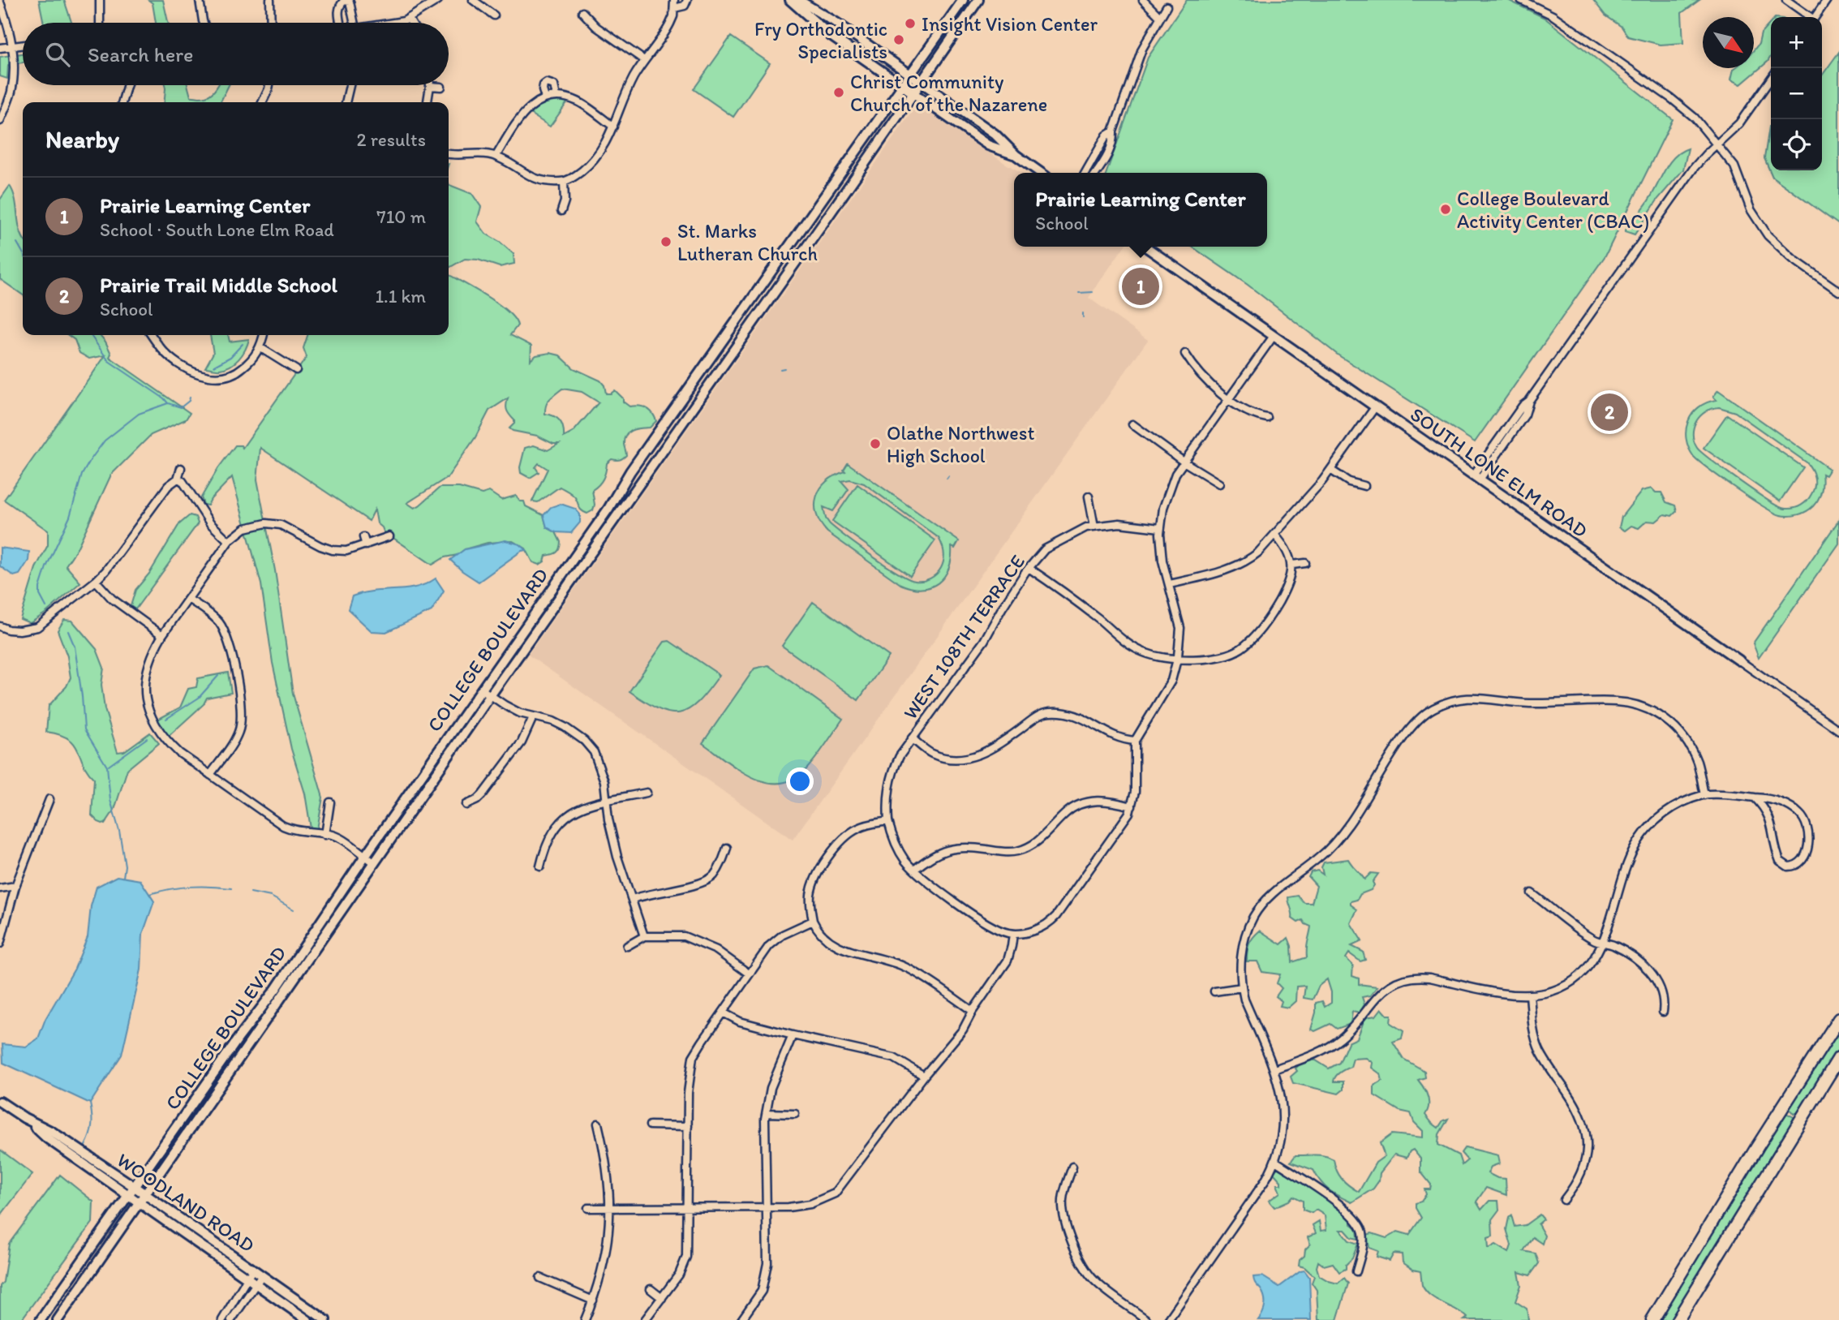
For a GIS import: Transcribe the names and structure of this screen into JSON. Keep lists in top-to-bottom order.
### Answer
{
  "streets": {
    "main road": ["SOUTH LONE ELM ROAD", "COLLEGE BOULEVARD", "WOODLAND ROAD"],
    "street": ["WEST 108TH TERRACE"]
  },
  "crossings": [
    ["COLLEGE BOULEVARD", "WOODLAND ROAD"]
  ],
  "places": [
    "Insight Vision Center",
    "Fry Orthodontic Specialists",
    "Christ Community Church of the Nazarene",
    "College Boulevard Activity Center (CBAC)",
    "St. Marks Lutheran Church",
    "Olathe Northwest High School"
  ],
  "north": "bottom right",
  "page": {
    "map_buttons": ["+", "−"],
    "search": "Search here",
    "heading": ["Nearby", "2 results"],
    "popup": ["Prairie Learning Center", "School"],
    "list": [
      {
        "mark": "1",
        "name": "Prairie Learning Center",
        "note": "School · South Lone Elm Road",
        "value": "710 m"
      },
      {
        "mark": "2",
        "name": "Prairie Trail Middle School",
        "note": "School",
        "value": "1.1 km"
      }
    ],
    "pins": ["1", "2"]
  }
}
